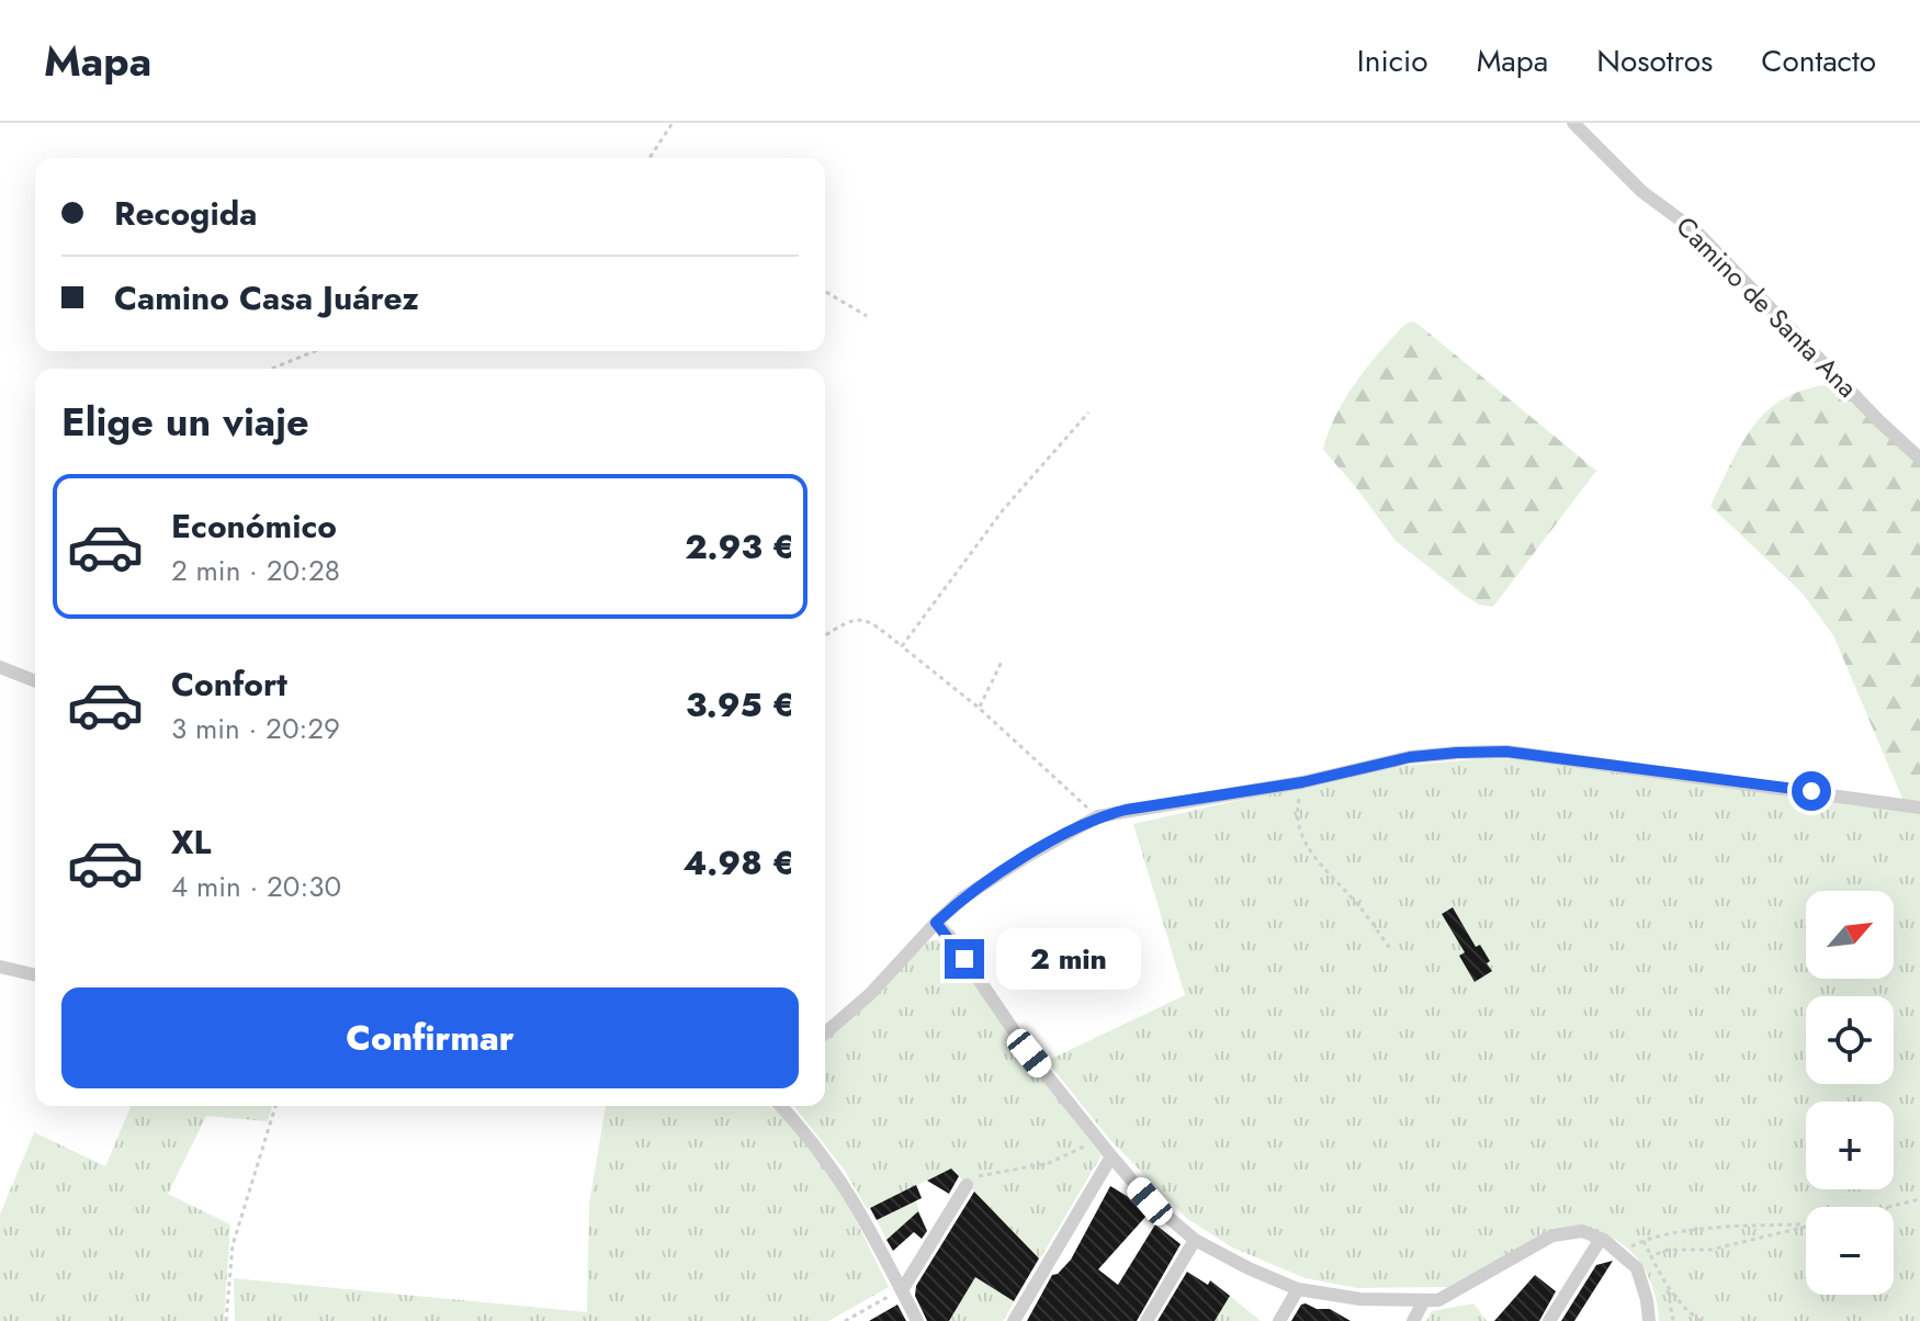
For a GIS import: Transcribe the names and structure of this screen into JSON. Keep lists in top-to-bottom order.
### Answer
{
  "streets": {
    "street": ["Camino de Santa Ana"]
  },
  "north": "top right",
  "page": {
    "header": "Mapa",
    "nav": [
      "Inicio",
      "Mapa",
      "Nosotros",
      "Contacto"
    ],
    "banner": ["Recogida", "Camino Casa Juárez"],
    "heading": "Elige un viaje",
    "list": [
      {
        "name": "Económico",
        "note": "2 min · 20:28",
        "value": "2.93 €"
      },
      {
        "name": "Confort",
        "note": "3 min · 20:29",
        "value": "3.95 €"
      },
      {
        "name": "XL",
        "note": "4 min · 20:30",
        "value": "4.98 €"
      }
    ],
    "map_buttons": ["+", "−"],
    "bubble": "2 min",
    "buttons": "Confirmar"
  }
}
